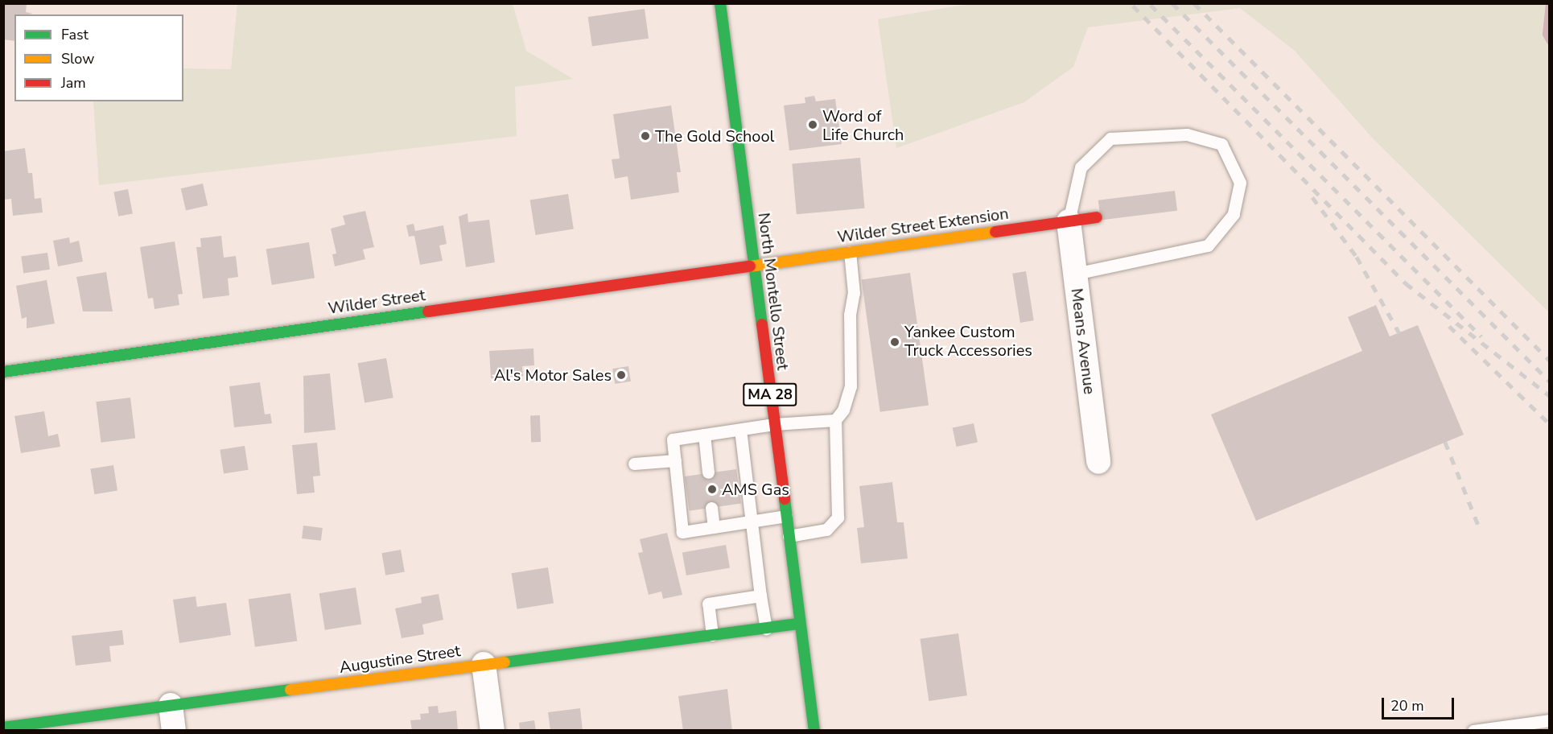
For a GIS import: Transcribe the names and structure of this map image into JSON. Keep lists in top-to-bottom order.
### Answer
{
  "streets": {
    "street": [
      "Wilder Street Extension",
      "North Montello Street",
      "Wilder Street",
      "Means Avenue",
      "MA 28",
      "Augustine Street"
    ]
  },
  "crossings": [
    ["Wilder Street Extension", "North Montello Street"],
    ["Wilder Street Extension", "Wilder Street"],
    ["Wilder Street Extension", "Means Avenue"],
    ["North Montello Street", "Wilder Street"],
    ["North Montello Street", "Augustine Street"]
  ],
  "places": [
    "Word of Life Church",
    "The Gold School",
    "Yankee Custom Truck Accessories",
    "Al's Motor Sales",
    "AMS Gas"
  ],
  "legend": ["Fast", "Slow", "Jam"],
  "scale_bar": "20 m"
}
